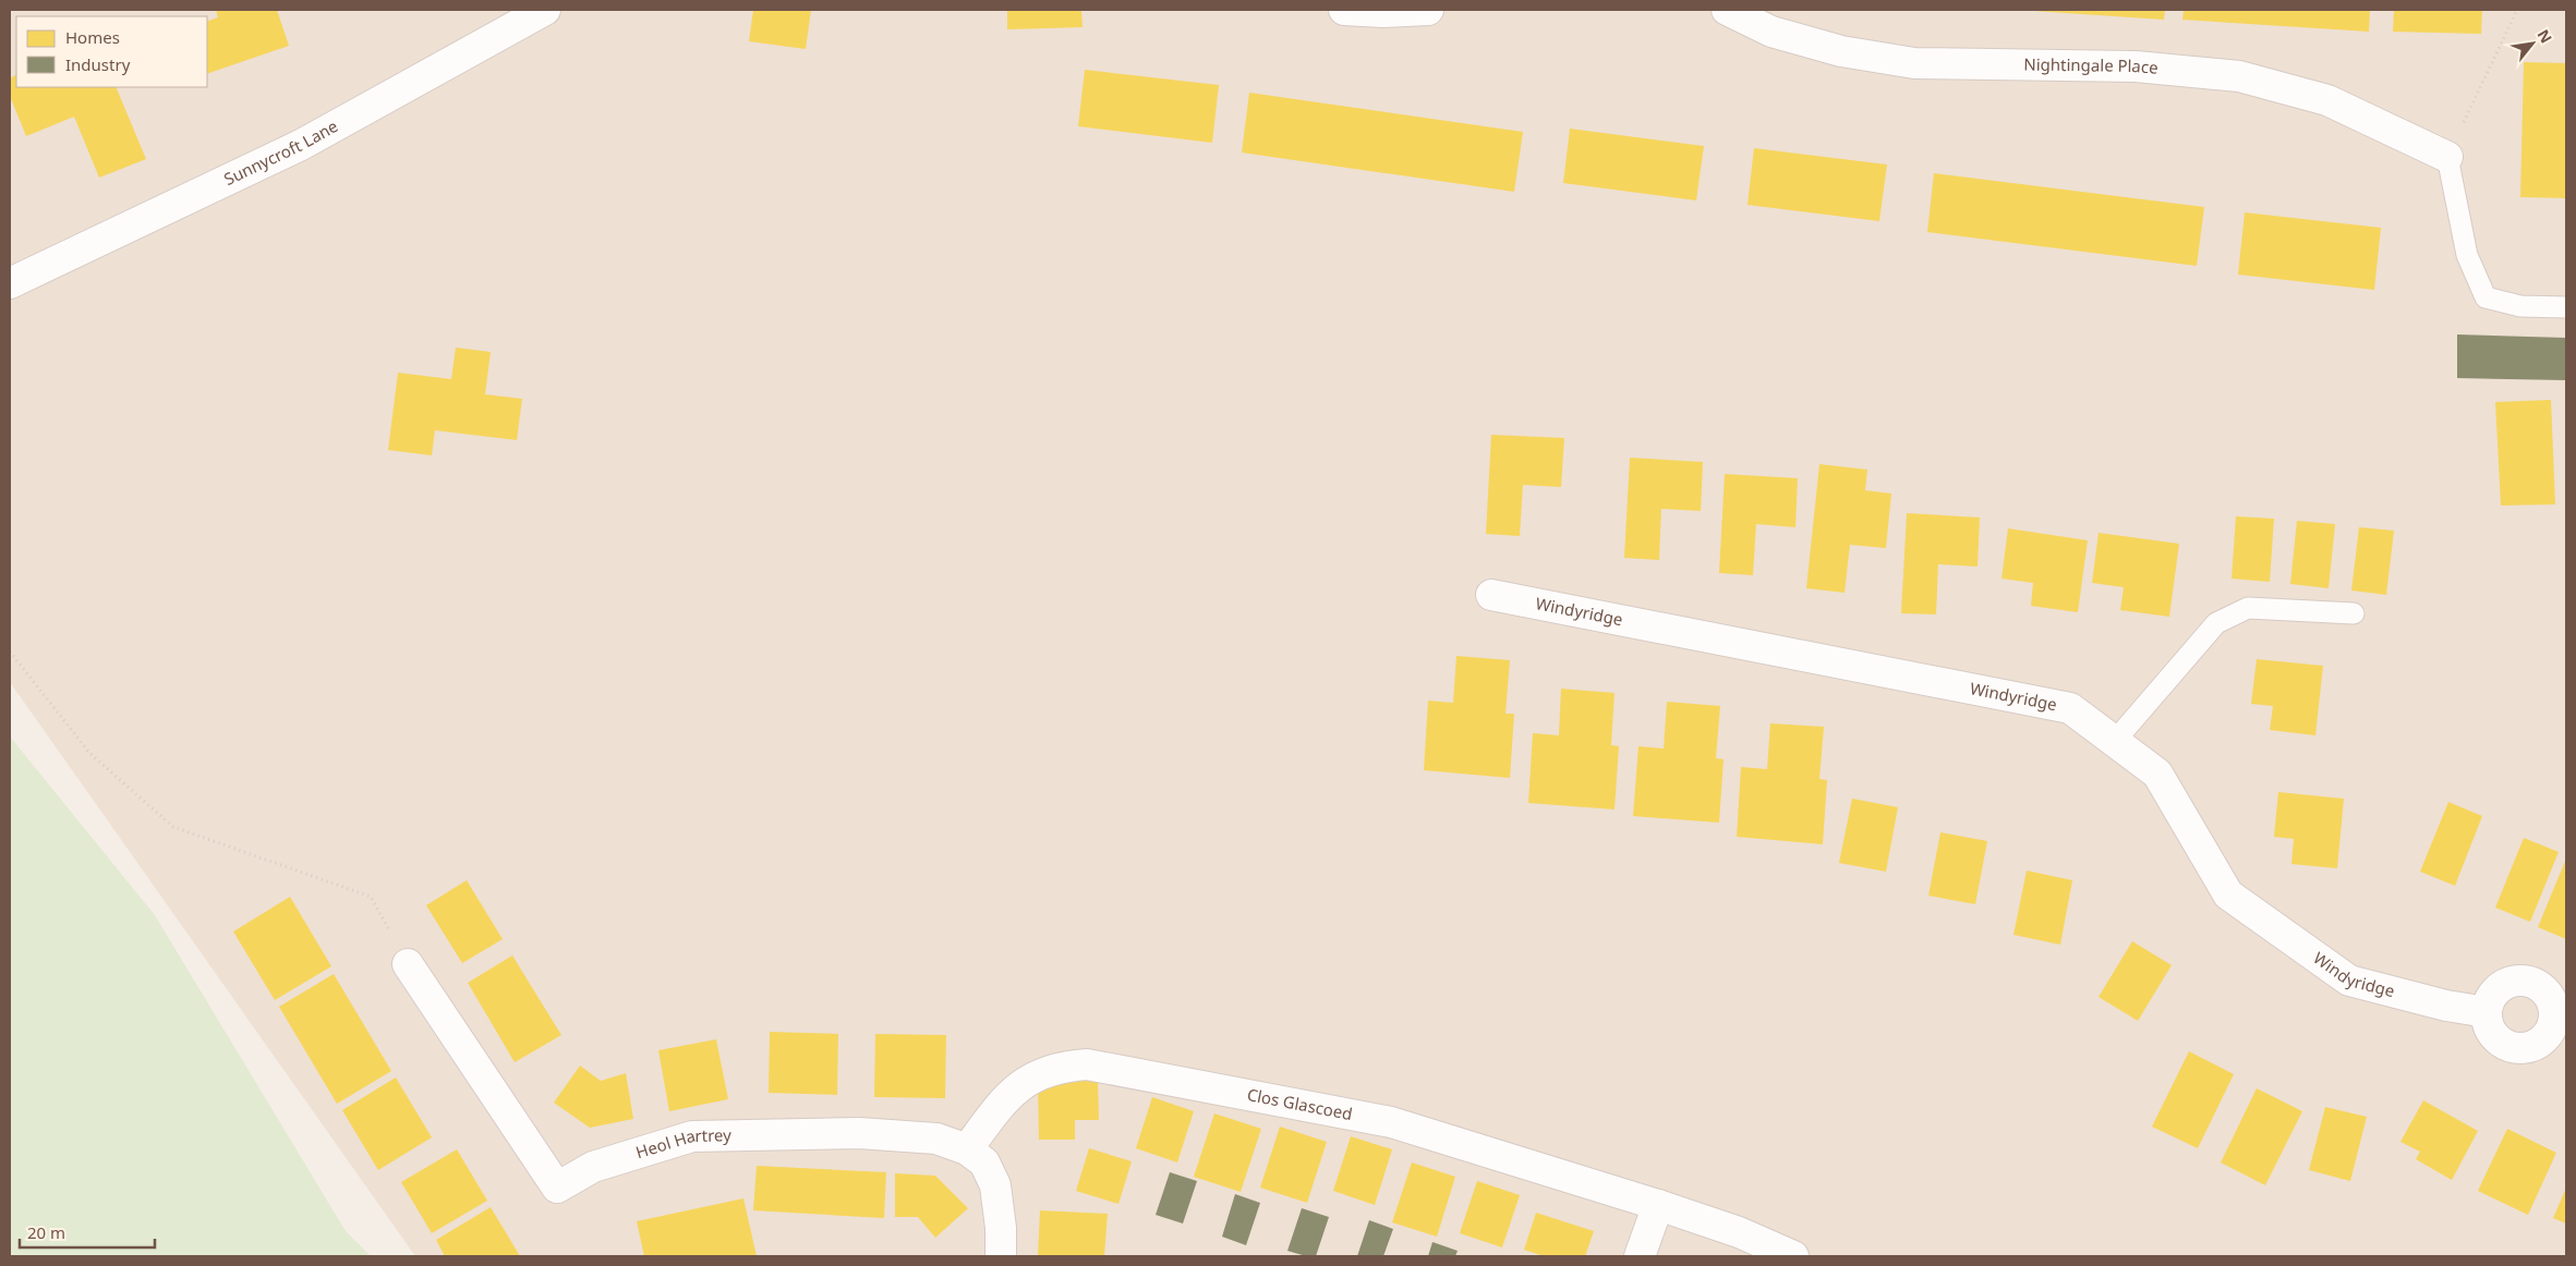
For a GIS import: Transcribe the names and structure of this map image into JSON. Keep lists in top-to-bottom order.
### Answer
{
  "streets": {
    "street": [
      "Nightingale Place",
      "Sunnycroft Lane",
      "Windyridge",
      "Clos Glascoed",
      "Heol Hartrey"
    ]
  },
  "crossings": [
    ["Clos Glascoed", "Heol Hartrey"]
  ],
  "legend": ["Homes", "Industry"],
  "scale_bar": "20 m",
  "north": "top right"
}
